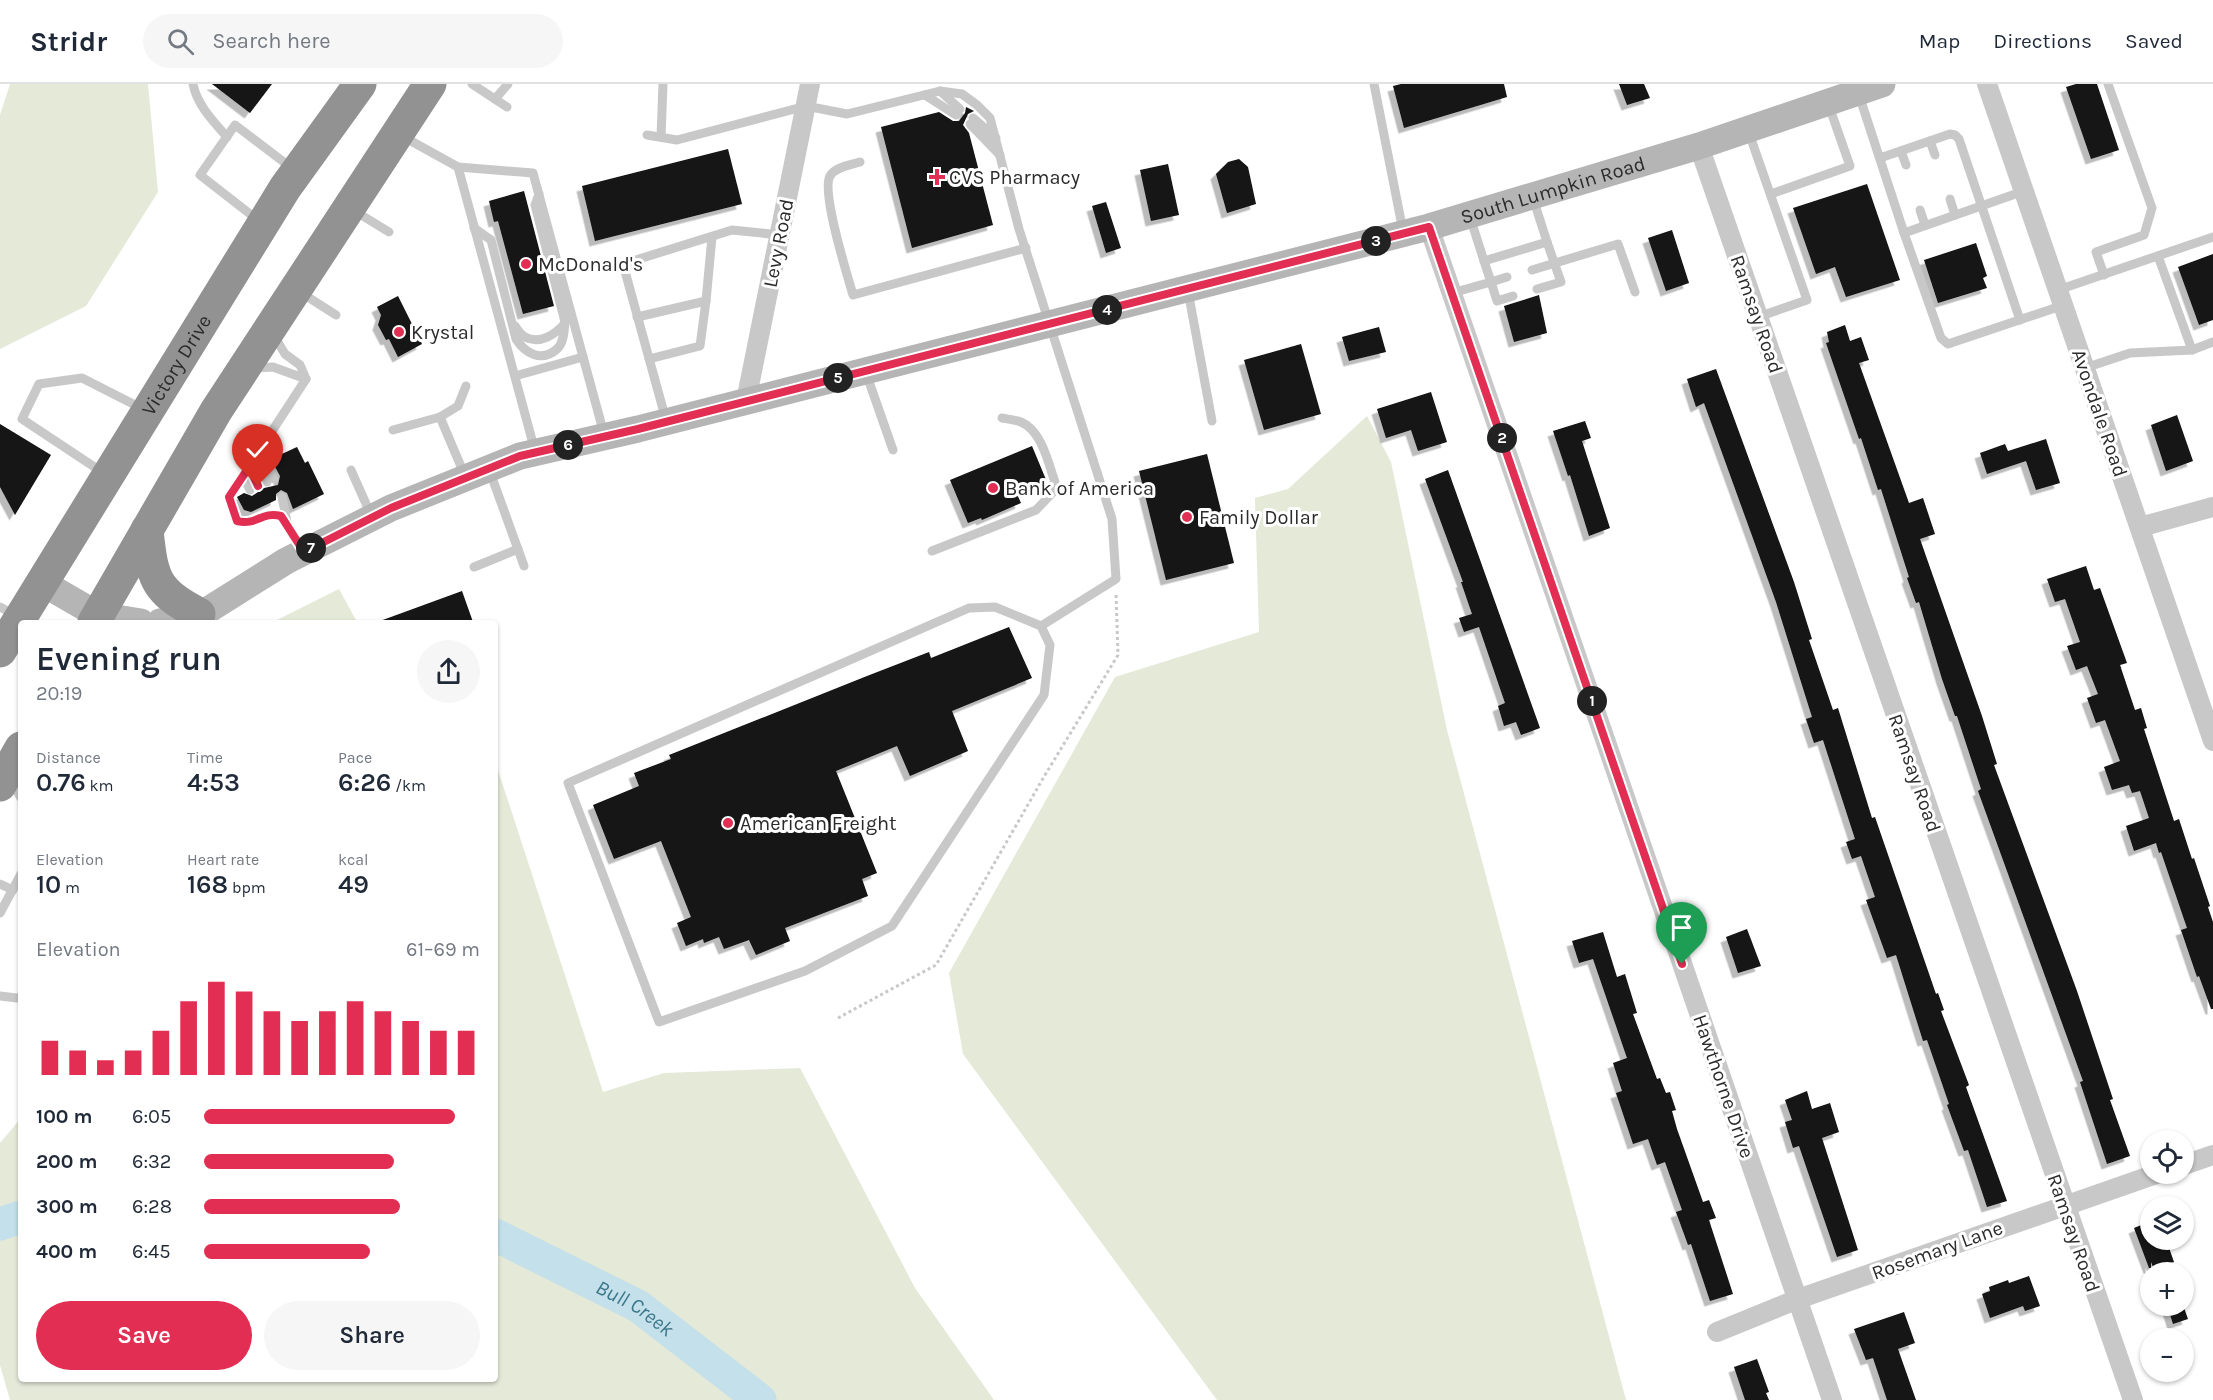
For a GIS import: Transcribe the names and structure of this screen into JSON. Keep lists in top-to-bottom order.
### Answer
{
  "streets": {
    "highway": ["Victory Drive"],
    "main road": ["South Lumpkin Road"],
    "street": [
      "Levy Road",
      "Ramsay Road",
      "Avondale Road",
      "Hawthorne Drive",
      "Rosemary Lane"
    ]
  },
  "crossings": [
    ["South Lumpkin Road", "Levy Road"],
    ["South Lumpkin Road", "Ramsay Road"],
    ["South Lumpkin Road", "Hawthorne Drive"],
    ["Ramsay Road", "Rosemary Lane"],
    ["Hawthorne Drive", "Rosemary Lane"]
  ],
  "water": ["Bull Creek"],
  "places": {
    "health": ["CVS Pharmacy"],
    "other": [
      "McDonald's",
      "Krystal",
      "Bank of America",
      "Family Dollar",
      "American Freight"
    ]
  },
  "page": {
    "header": "Stridr",
    "search": "Search here",
    "nav": ["Map", "Directions", "Saved"],
    "pins": [
      "3",
      "4",
      "5",
      "2",
      "6",
      "7",
      "1"
    ],
    "heading": ["Evening run", "20:19"],
    "stats": [
      ["Distance", "0.76 km"],
      ["Time", "4:53"],
      ["Pace", "6:26 /km"],
      ["Elevation", "10 m"],
      ["Heart rate", "168 bpm"],
      ["kcal", "49"]
    ],
    "chart": ["Elevation", "61–69 m"],
    "list": [
      {
        "name": "100 m",
        "note": "6:05"
      },
      {
        "name": "200 m",
        "note": "6:32"
      },
      {
        "name": "300 m",
        "note": "6:28"
      },
      {
        "name": "400 m",
        "note": "6:45"
      }
    ],
    "map_buttons": ["+", "−"],
    "buttons": ["Save", "Share"]
  }
}
